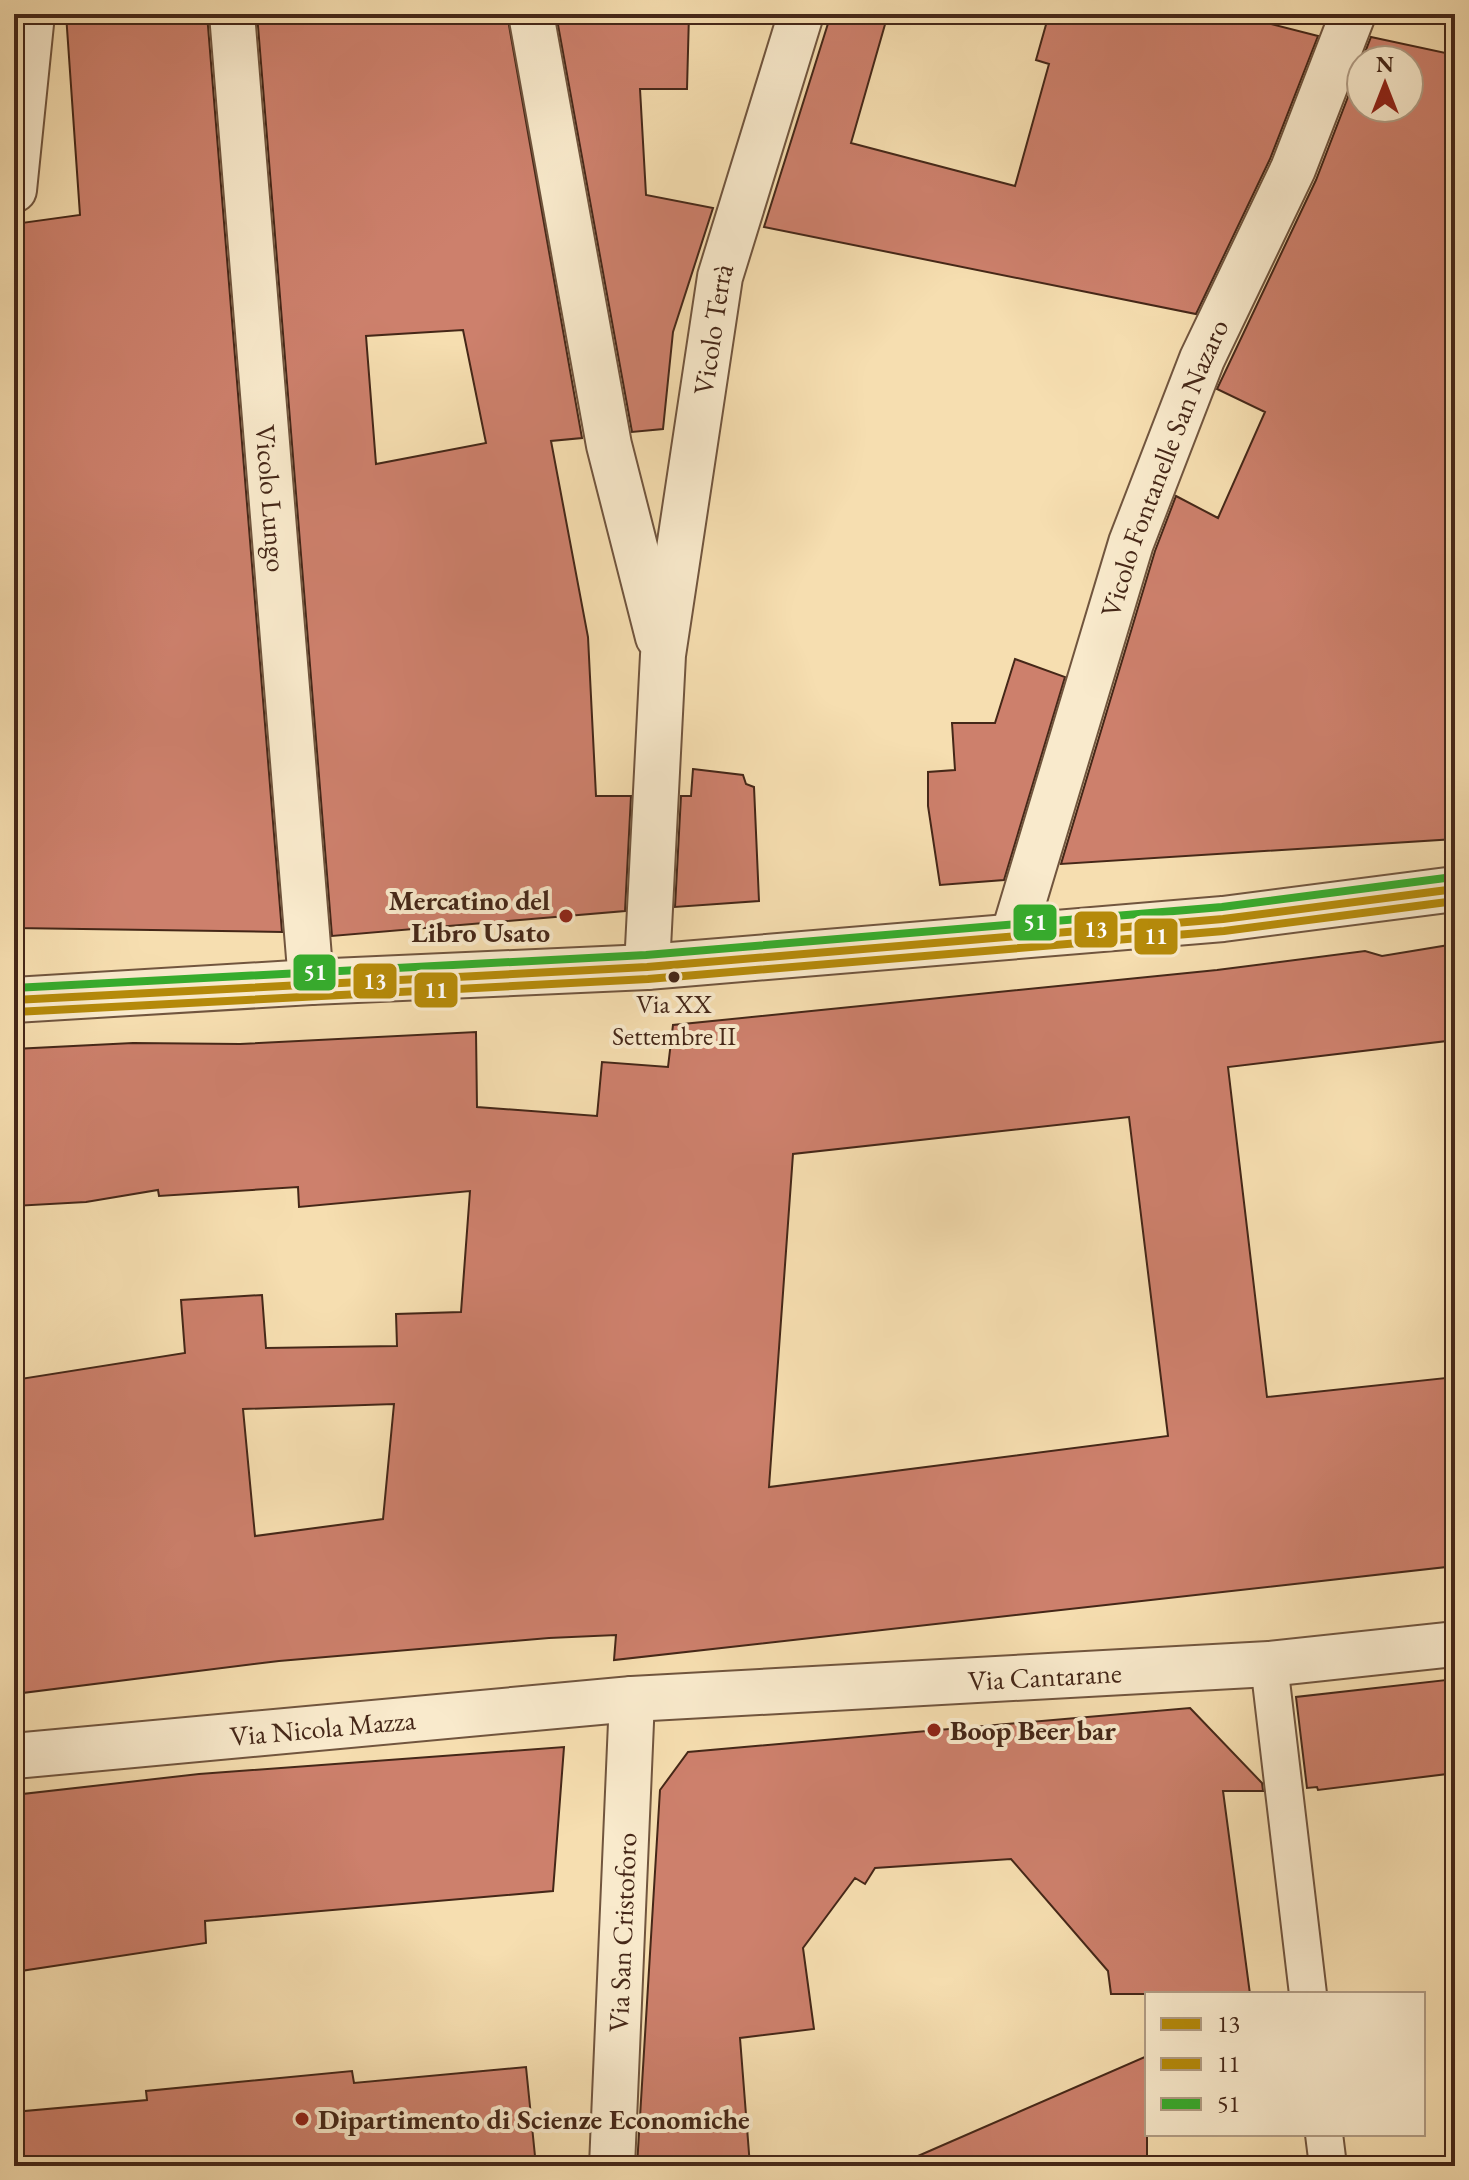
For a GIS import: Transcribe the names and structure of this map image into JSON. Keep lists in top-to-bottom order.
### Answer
{
  "streets": {
    "street": [
      "Vicolo Terrà",
      "Vicolo Fontanelle San Nazaro",
      "Vicolo Lungo",
      "Via Cantarane",
      "Via Nicola Mazza",
      "Via San Cristoforo"
    ]
  },
  "crossings": [
    ["Via Cantarane", "Via Nicola Mazza"],
    ["Via Cantarane", "Via San Cristoforo"],
    ["Via Nicola Mazza", "Via San Cristoforo"]
  ],
  "places": [
    "Mercatino del Libro Usato",
    "Via XX Settembre II",
    "Boop Beer bar",
    "Dipartimento di Scienze Economiche"
  ],
  "lines": ["transit line 51", "transit line 13", "transit line 11"],
  "legend": ["13", "11", "51"],
  "north": "top"
}
